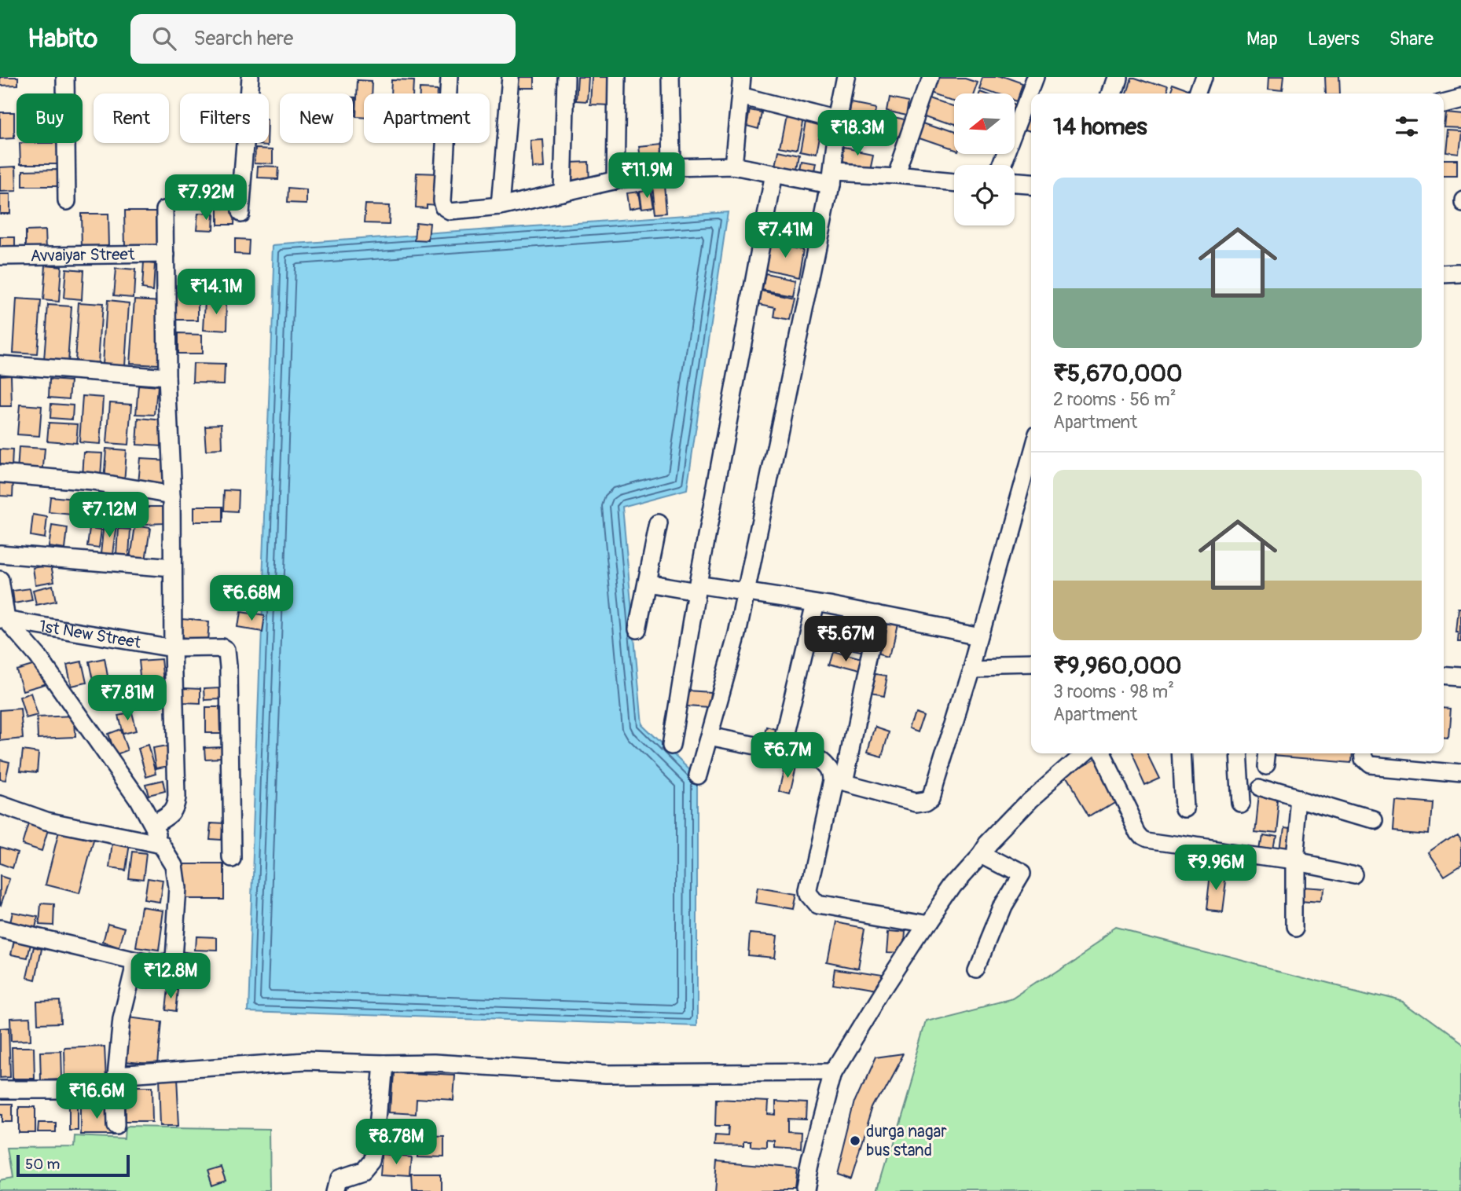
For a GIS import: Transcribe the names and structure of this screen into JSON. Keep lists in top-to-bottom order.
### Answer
{
  "streets": {
    "street": ["Avvaiyar Street", "1st New Street"]
  },
  "places": ["durga nagar bus stand"],
  "scale_bar": "50 m",
  "north": "left",
  "page": {
    "header": "Habito",
    "search": "Search here",
    "nav": ["Map", "Layers", "Share"],
    "chip": [
      "Buy",
      "Rent",
      "Filters",
      "New",
      "Apartment"
    ],
    "heading": "14 homes",
    "price": [
      "₹18.3M",
      "₹11.9M",
      "₹7.92M",
      "₹7.41M",
      "₹14.1M",
      "₹7.12M",
      "₹6.68M",
      "₹5.67M",
      "₹7.81M",
      "₹6.7M",
      "₹9.96M",
      "₹12.8M",
      "₹16.6M",
      "₹8.78M"
    ],
    "list": [
      {
        "name": "₹5,670,000",
        "note": "2 rooms · 56 m² · Apartment"
      },
      {
        "name": "₹9,960,000",
        "note": "3 rooms · 98 m² · Apartment"
      }
    ],
    "scale": "50 m"
  }
}
